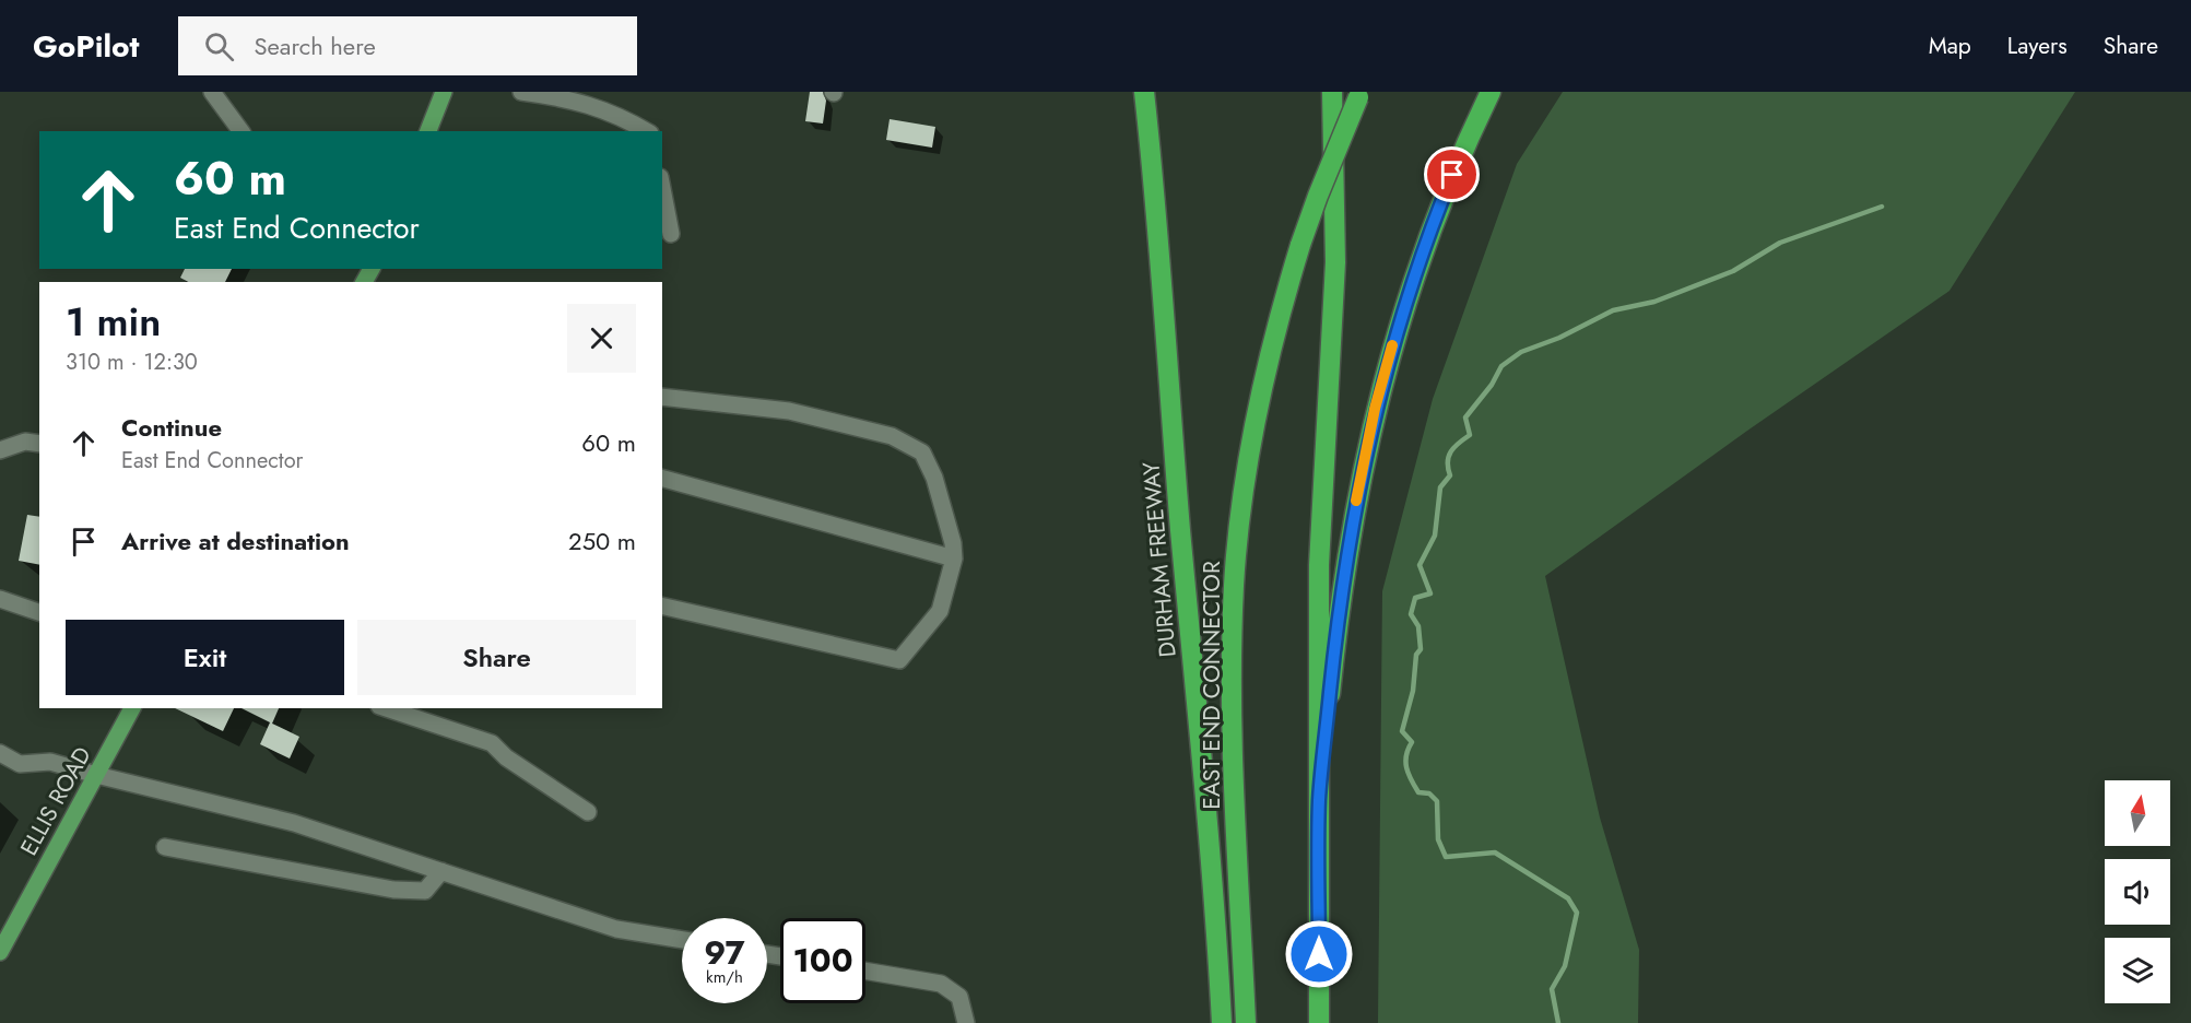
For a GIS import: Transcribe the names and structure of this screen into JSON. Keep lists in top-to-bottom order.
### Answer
{
  "streets": {
    "highway": ["DURHAM FREEWAY", "EAST END CONNECTOR"],
    "main road": ["ELLIS ROAD"]
  },
  "north": "top",
  "page": {
    "header": "GoPilot",
    "search": "Search here",
    "nav": ["Map", "Layers", "Share"],
    "turn": ["60 m", "East End Connector"],
    "heading": ["1 min", "310 m · 12:30"],
    "list": [
      {
        "name": "Continue",
        "note": "East End Connector",
        "value": "60 m"
      },
      {
        "name": "Arrive at destination",
        "value": "250 m"
      }
    ],
    "buttons": ["Exit", "Share"],
    "speed": "97 km/h",
    "limit": "100"
  }
}
